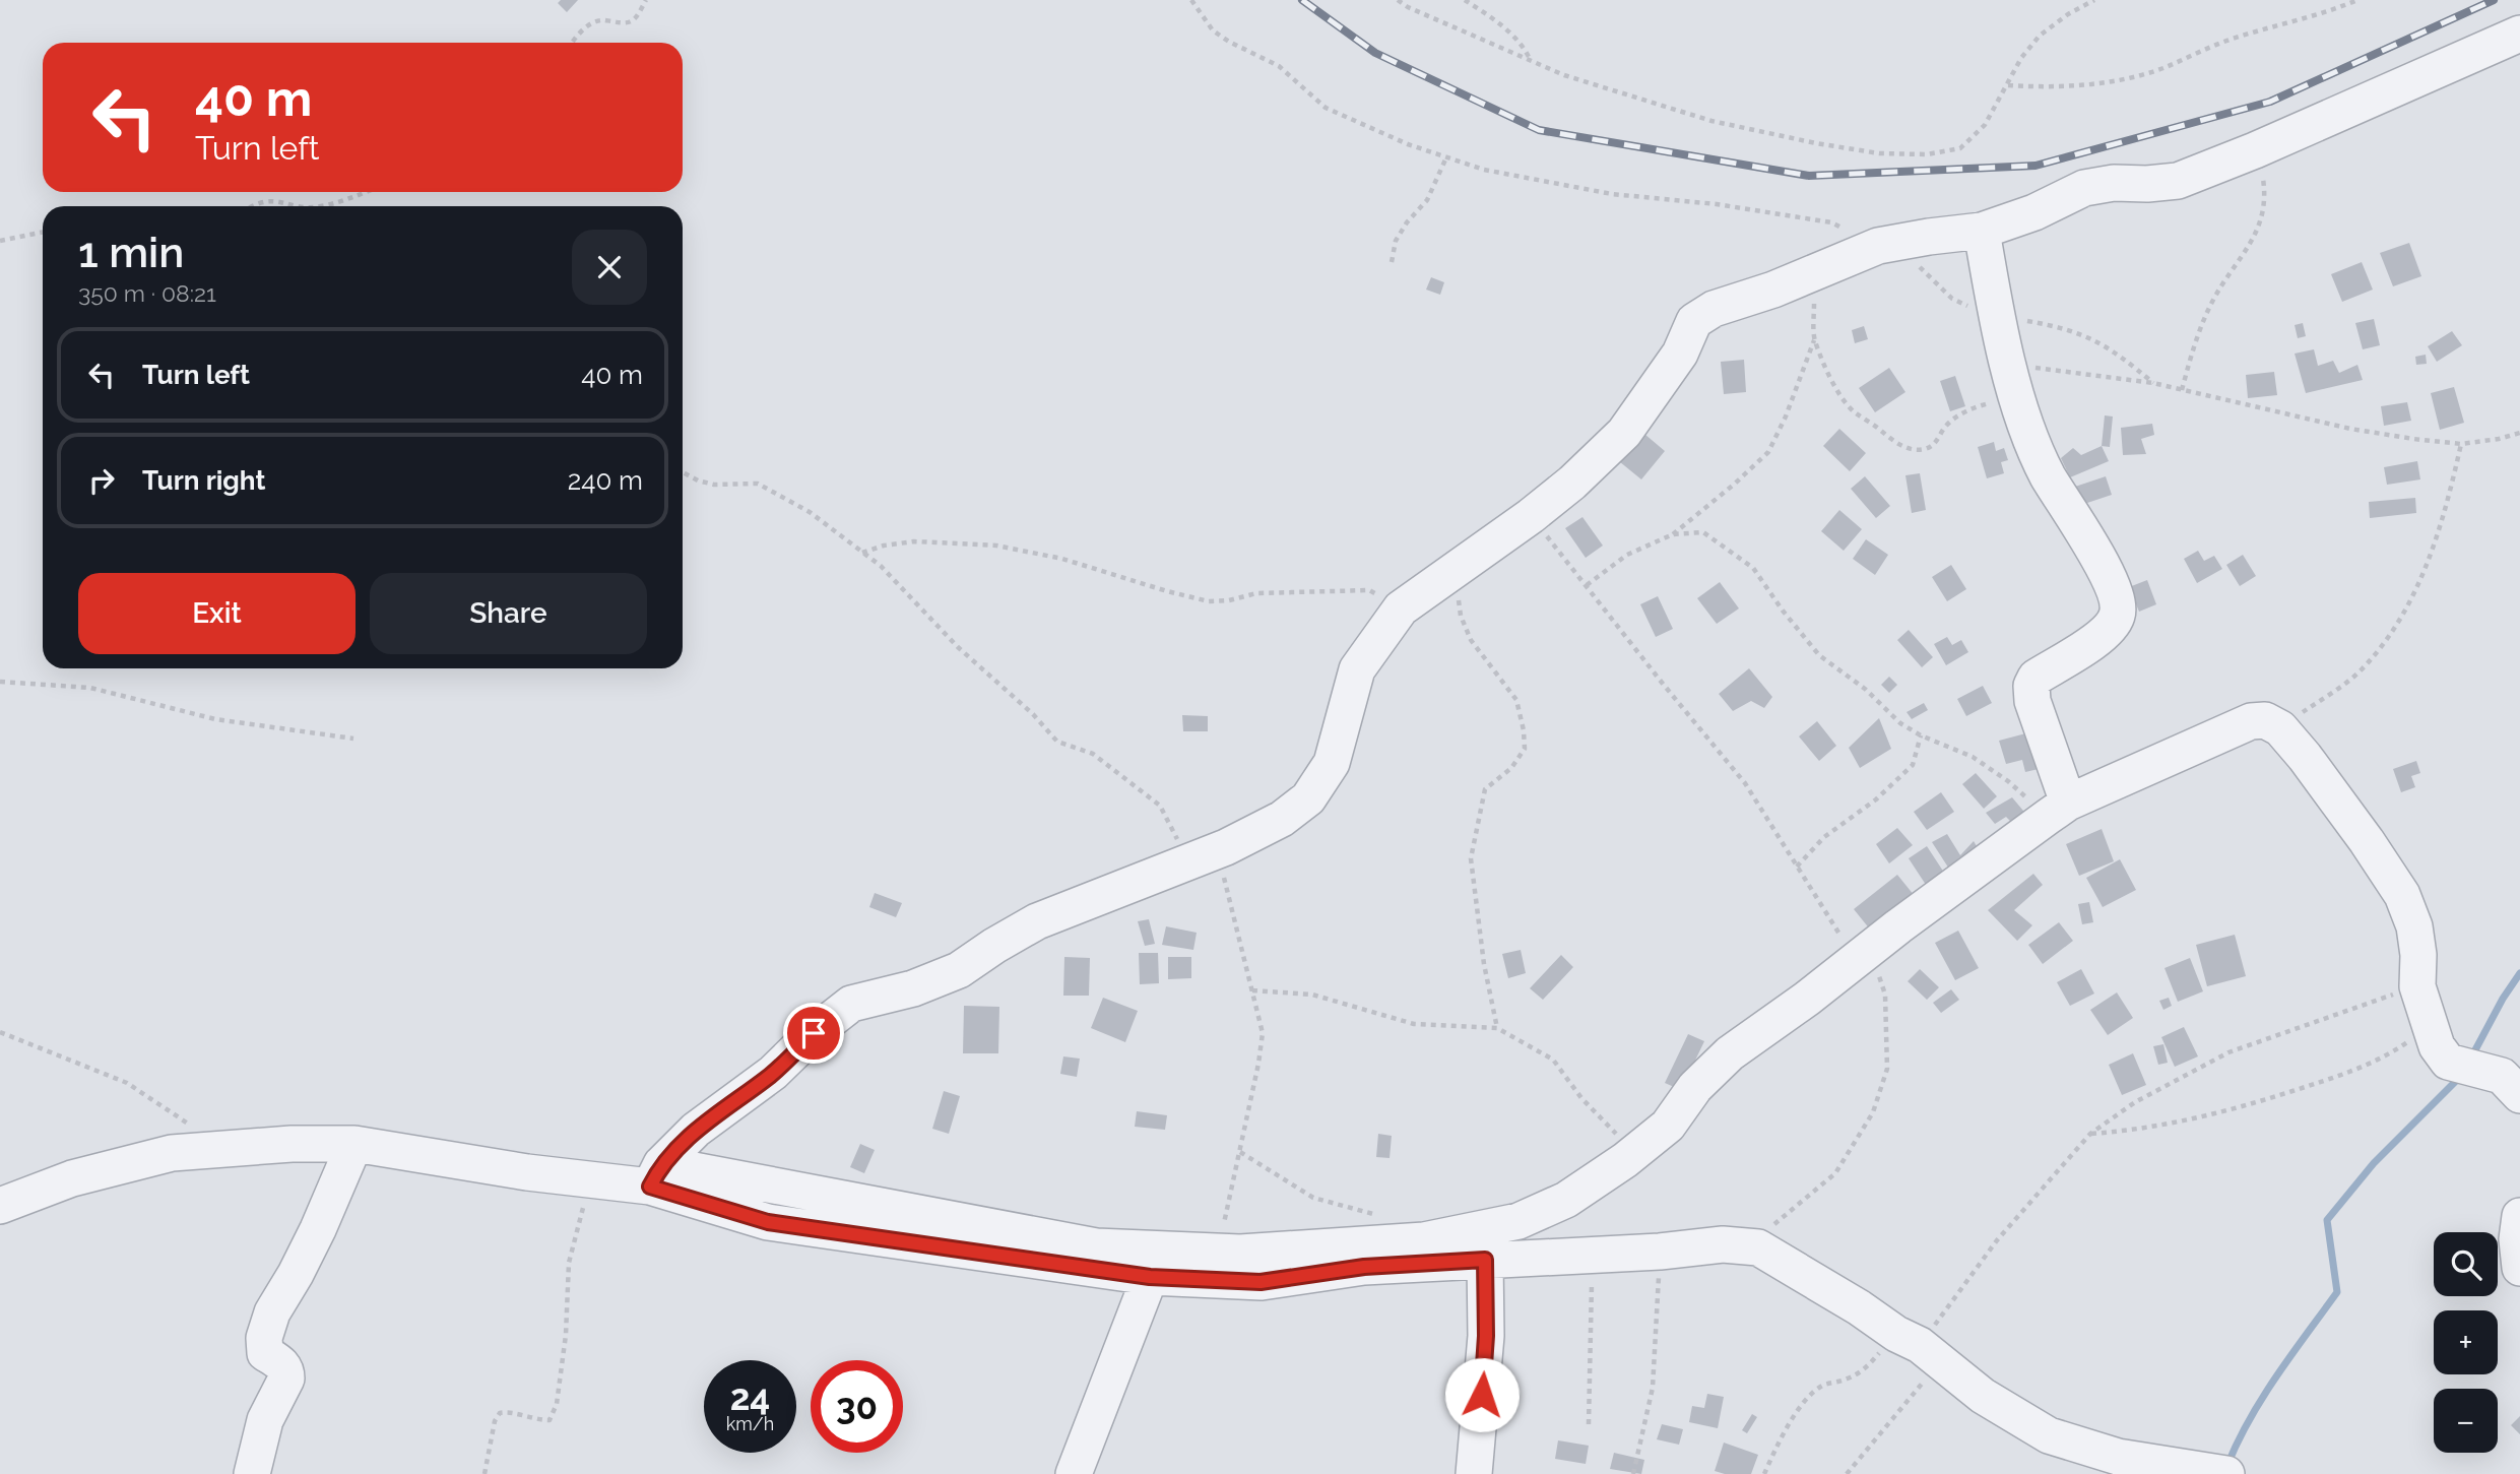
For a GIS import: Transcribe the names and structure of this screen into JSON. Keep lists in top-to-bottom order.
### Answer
{
  "page": {
    "turn": ["40 m", "Turn left"],
    "heading": ["1 min", "350 m · 08:21"],
    "list": [
      {
        "name": "Turn left",
        "value": "40 m"
      },
      {
        "name": "Turn right",
        "value": "240 m"
      }
    ],
    "buttons": ["Exit", "Share"],
    "map_buttons": ["+", "−"],
    "speed": "24 km/h",
    "limit": "30"
  }
}
